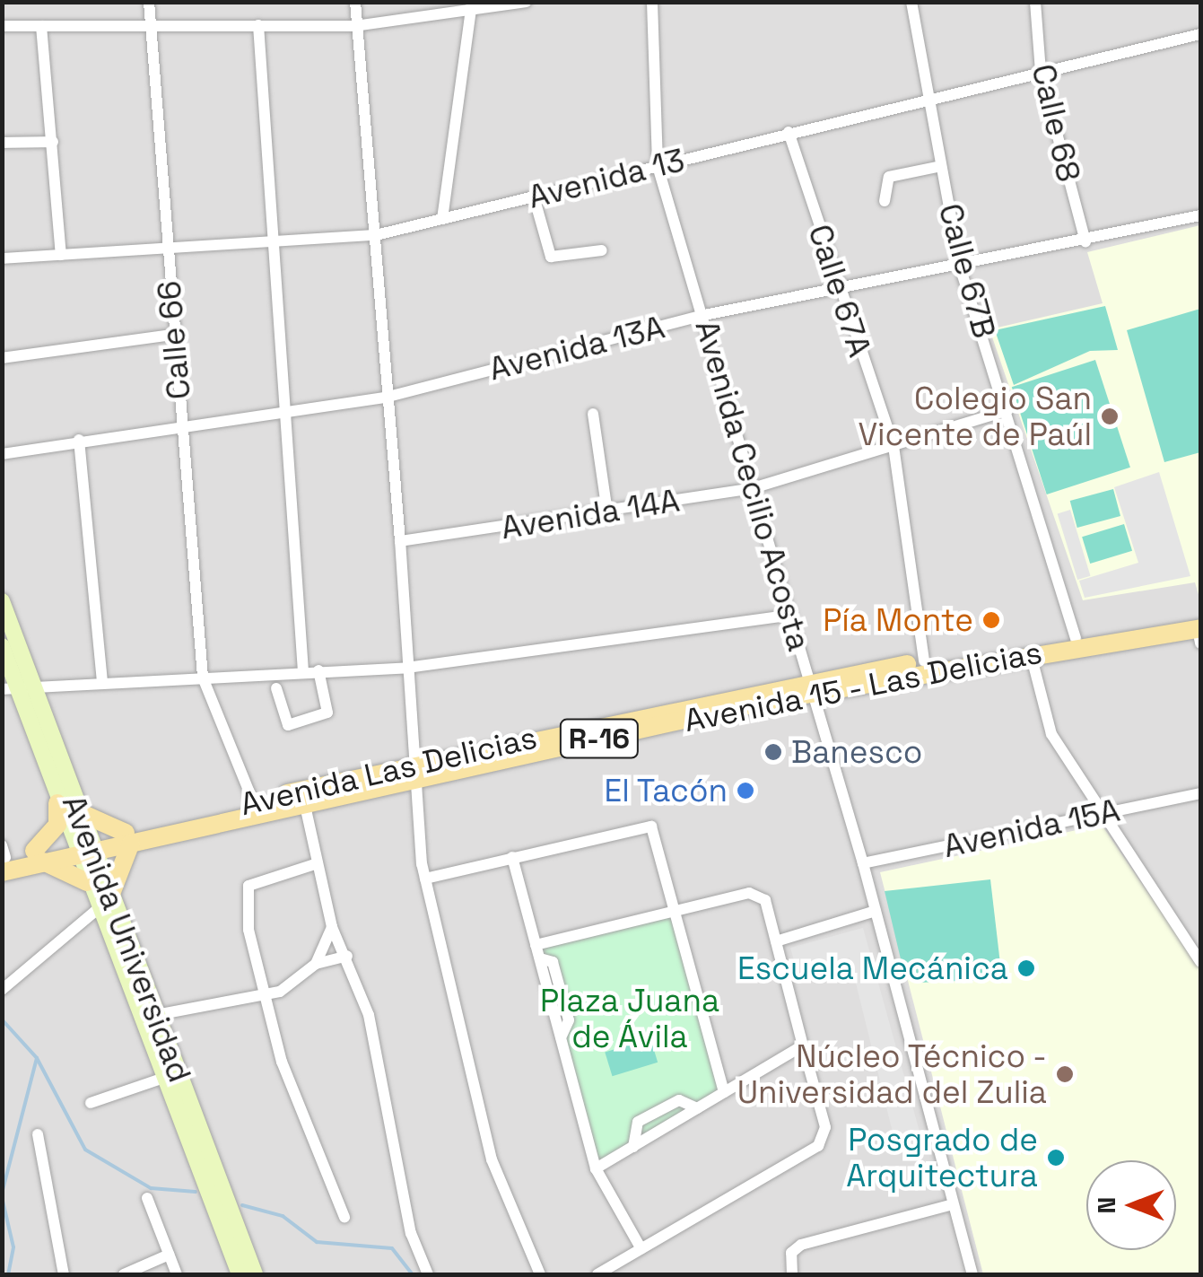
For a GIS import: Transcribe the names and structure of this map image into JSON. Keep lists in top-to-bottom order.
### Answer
{
  "streets": {
    "main road": ["Avenida 15 - Las Delicias", "R-16", "Avenida Las Delicias"],
    "street": [
      "Calle 68",
      "Avenida 13",
      "Calle 67B",
      "Calle 67A",
      "Calle 66",
      "Avenida 13A",
      "Avenida Cecilio Acosta",
      "Avenida 14A",
      "Avenida 15A",
      "Avenida Universidad"
    ]
  },
  "crossings": [
    ["Calle 68", "Avenida 13"],
    ["Calle 68", "Avenida 13A"],
    ["Avenida 13", "Calle 67B"],
    ["Avenida 13", "Calle 67A"],
    ["Avenida 13", "Calle 66"],
    ["Avenida 13", "Avenida Cecilio Acosta"],
    ["Calle 67B", "Avenida 13A"],
    ["Calle 67B", "Avenida 14A"],
    ["Calle 67B", "Avenida Las Delicias"],
    ["Calle 67A", "Avenida 13A"],
    ["Calle 67A", "Avenida 14A"],
    ["Calle 67A", "Avenida Las Delicias"],
    ["Calle 66", "Avenida 13A"],
    ["Calle 66", "Avenida Las Delicias"],
    ["Avenida 13A", "Avenida Cecilio Acosta"],
    ["Avenida Cecilio Acosta", "Avenida 14A"],
    ["Avenida Cecilio Acosta", "Avenida 15 - Las Delicias"],
    ["Avenida Cecilio Acosta", "Avenida Las Delicias"],
    ["Avenida Cecilio Acosta", "Avenida 15A"],
    ["Avenida 15 - Las Delicias", "Avenida Las Delicias"],
    ["R-16", "Avenida Las Delicias"],
    ["Avenida Las Delicias", "Avenida Universidad"]
  ],
  "parks": ["Plaza Juana de Ávila"],
  "places": [
    "Colegio San Vicente de Paúl",
    "Pía Monte",
    "Banesco",
    "El Tacón",
    "Escuela Mecánica",
    "Núcleo Técnico - Universidad del Zulia",
    "Posgrado de Arquitectura"
  ],
  "north": "left"
}
